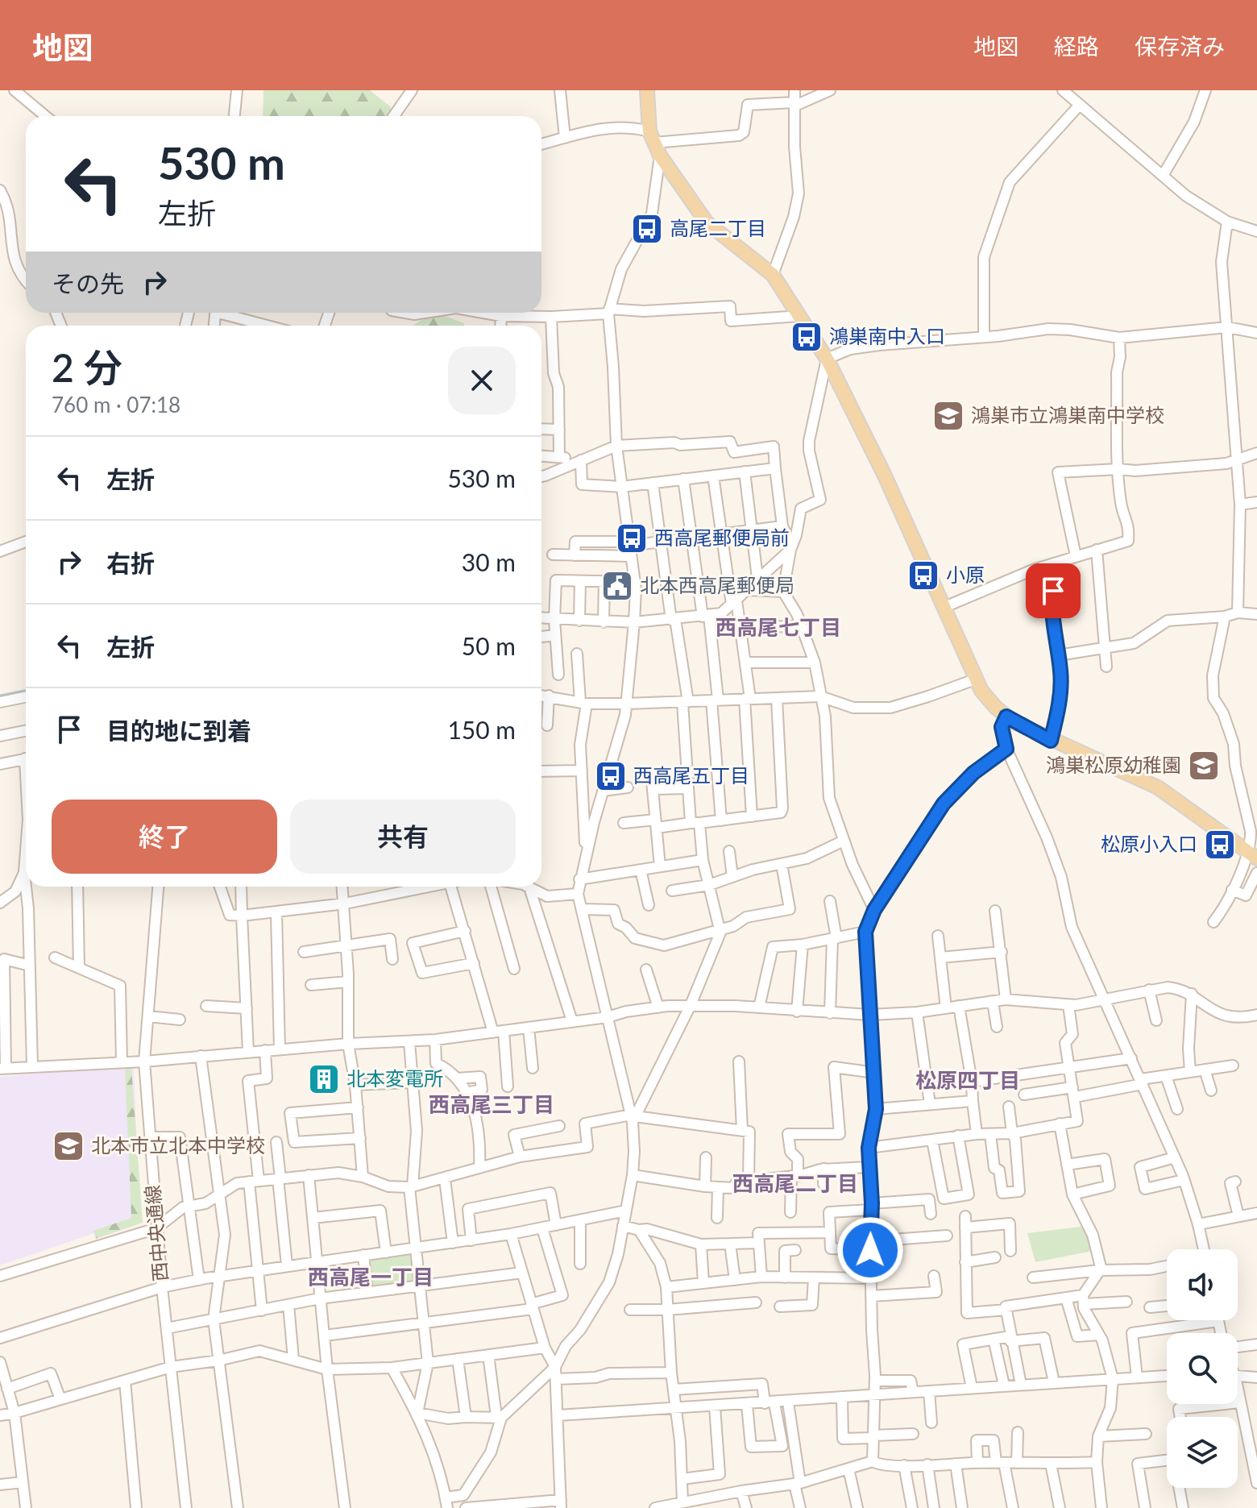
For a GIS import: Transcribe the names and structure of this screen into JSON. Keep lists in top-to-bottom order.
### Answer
{
  "streets": {
    "street": ["西中央通線"]
  },
  "districts": [
    "西高尾七丁目",
    "松原四丁目",
    "西高尾三丁目",
    "西高尾二丁目",
    "西高尾一丁目"
  ],
  "places": {
    "bus stop": [
      "高尾二丁目",
      "鴻巣南中入口",
      "西高尾郵便局前",
      "小原",
      "西高尾五丁目",
      "松原小入口"
    ],
    "school or university": ["鴻巣市立鴻巣南中学校", "鴻巣松原幼稚園", "北本市立北本中学校"],
    "public building": ["北本西高尾郵便局"],
    "building": ["北本変電所"]
  },
  "page": {
    "header": "地図",
    "nav": ["地図", "経路", "保存済み"],
    "turn": ["530 m", "左折"],
    "then": "その先",
    "heading": ["2 分", "760 m · 07:18"],
    "list": [
      {
        "name": "左折",
        "value": "530 m"
      },
      {
        "name": "右折",
        "value": "30 m"
      },
      {
        "name": "左折",
        "value": "50 m"
      },
      {
        "name": "目的地に到着",
        "value": "150 m"
      }
    ],
    "buttons": ["終了", "共有"]
  }
}
